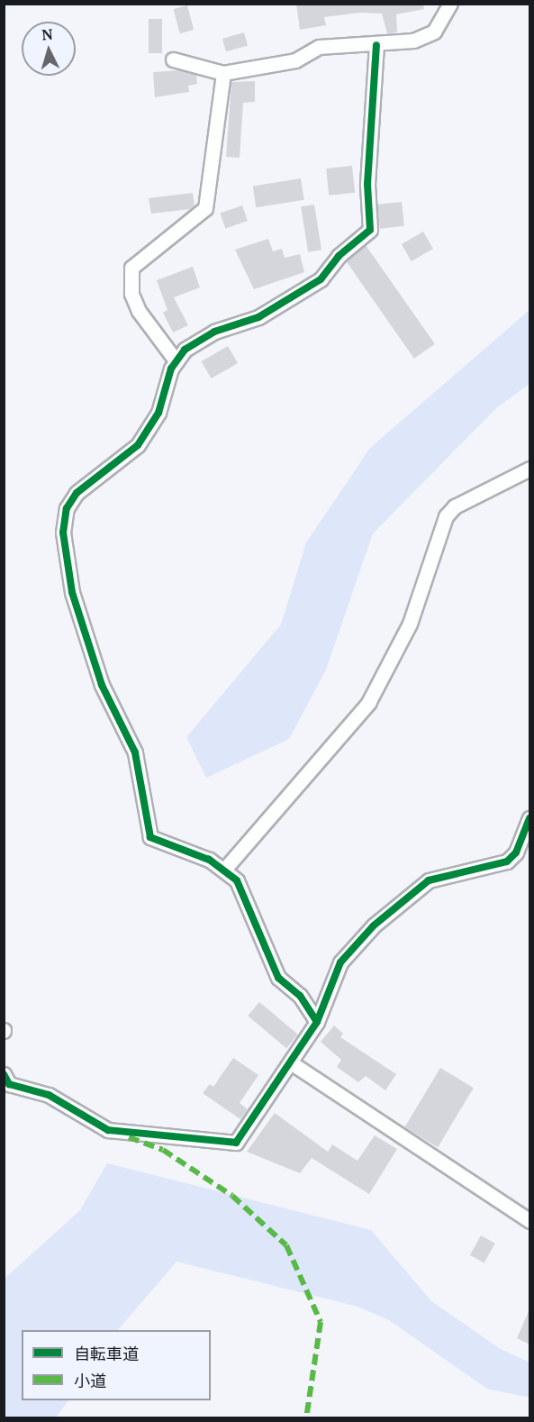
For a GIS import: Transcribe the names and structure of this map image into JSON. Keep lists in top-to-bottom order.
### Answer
{
  "legend": ["自転車道", "小道"],
  "north": "top"
}
